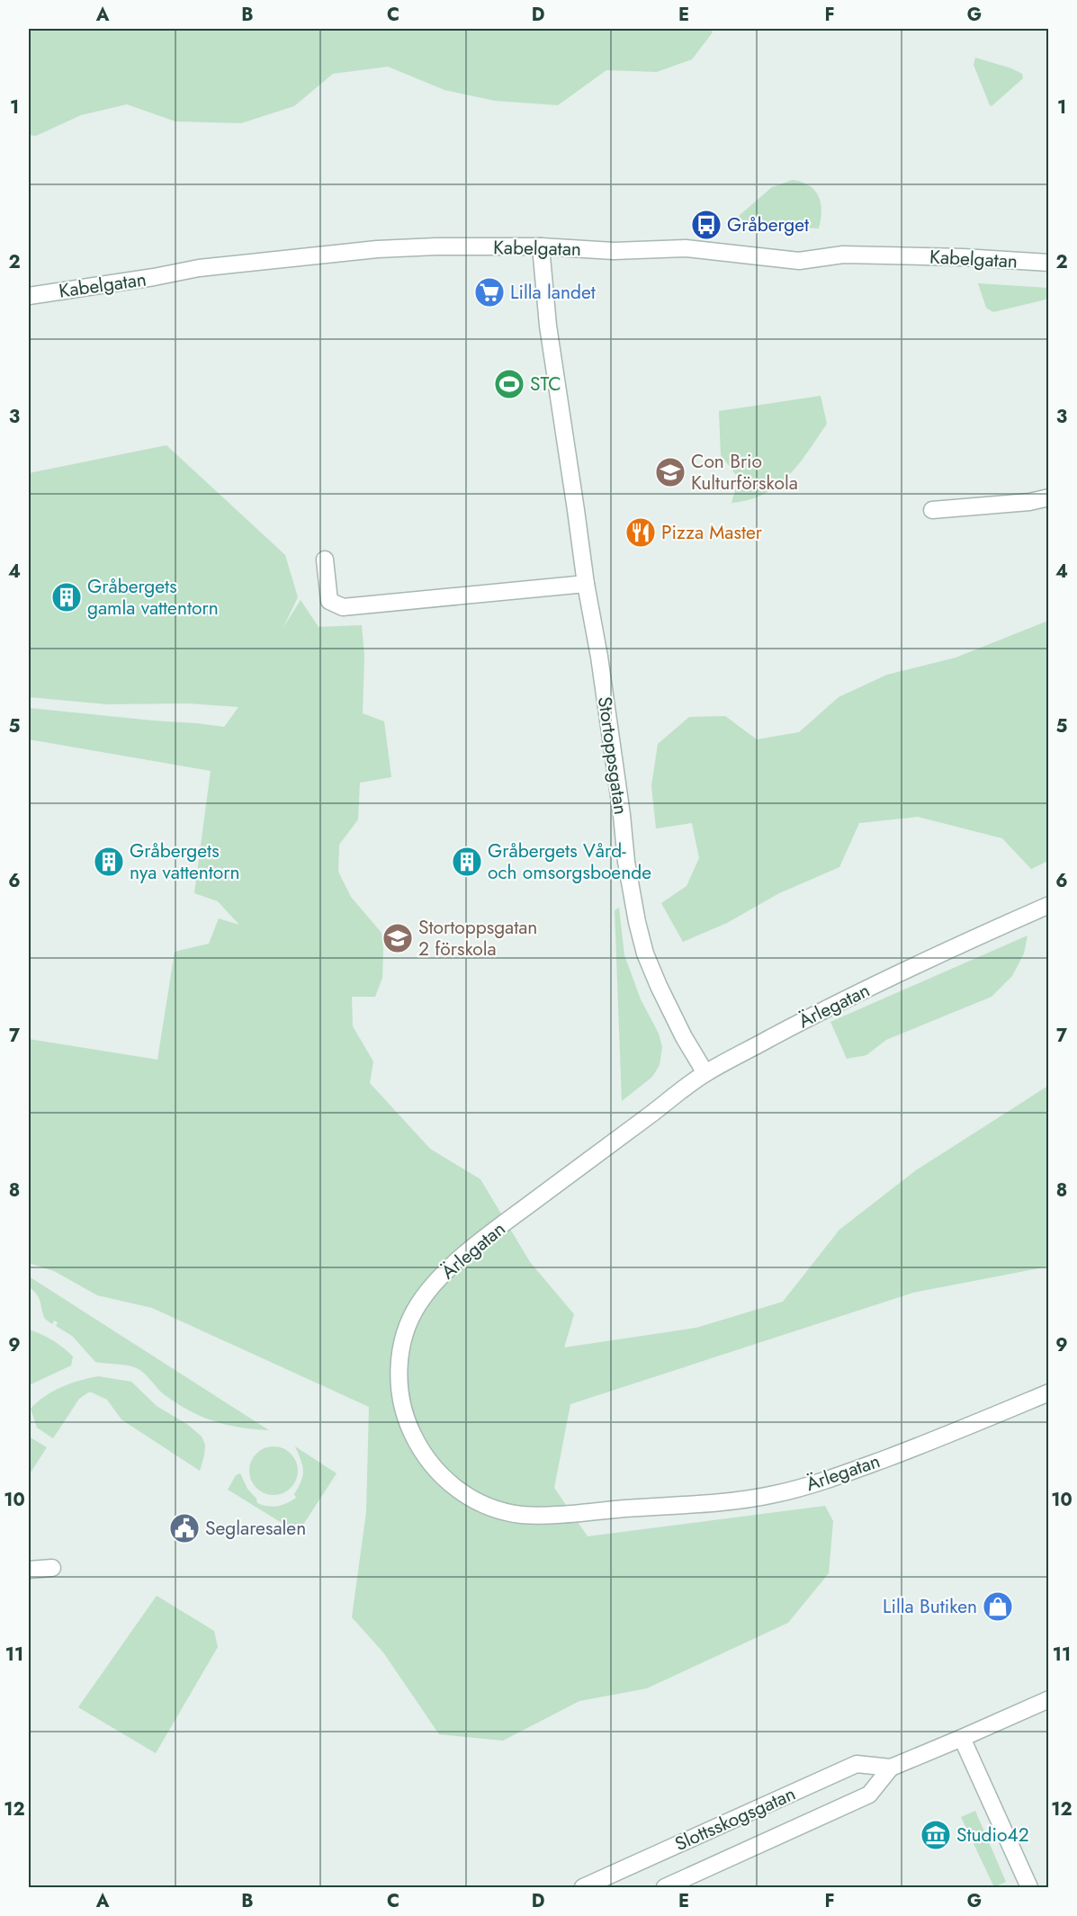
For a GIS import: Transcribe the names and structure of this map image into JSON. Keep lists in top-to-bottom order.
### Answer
{
  "streets": {
    "street": [
      "Kabelgatan",
      "Stortoppsgatan",
      "Ärlegatan",
      "Slottsskogsgatan"
    ]
  },
  "crossings": [
    ["Kabelgatan", "Stortoppsgatan"],
    ["Stortoppsgatan", "Ärlegatan"]
  ],
  "places": {
    "bus stop": ["Gråberget"],
    "supermarket": ["Lilla landet"],
    "sports": ["STC"],
    "school or university": ["Con Brio Kulturförskola", "Stortoppsgatan 2 förskola"],
    "restaurant": ["Pizza Master"],
    "building": ["Gråbergets gamla vattentorn", "Gråbergets nya vattentorn", "Gråbergets Vård- och omsorgsboende"],
    "public building": ["Seglaresalen"],
    "shop": ["Lilla Butiken"],
    "museum": ["Studio42"]
  },
  "grid": {
    "columns": [
      "A",
      "B",
      "C",
      "D",
      "E",
      "F",
      "G"
    ],
    "rows": [
      "1",
      "2",
      "3",
      "4",
      "5",
      "6",
      "7",
      "8",
      "9",
      "10",
      "11",
      "12"
    ]
  }
}
